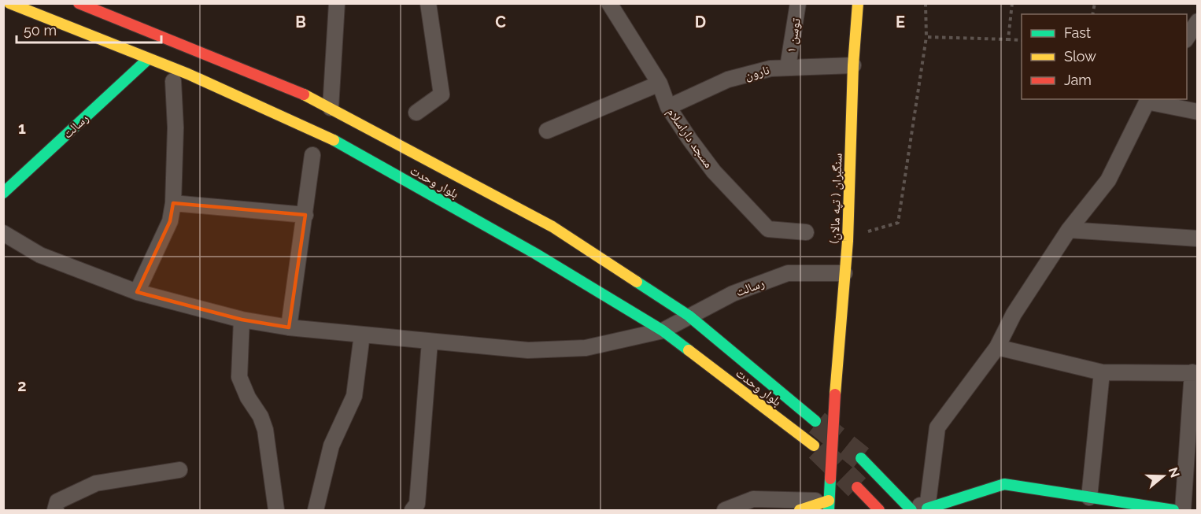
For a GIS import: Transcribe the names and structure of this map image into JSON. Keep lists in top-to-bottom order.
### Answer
{
  "streets": {
    "main road": ["رسالت", "بلوار وحدت", "سنگبران ( تپه مالان)"],
    "street": ["توسن ۱", "نارون", "مسجد داراسلام"]
  },
  "crossings": [
    ["توسن ۱", "نارون"],
    ["نارون", "مسجد داراسلام"],
    ["نارون", "سنگبران ( تپه مالان)"],
    ["رسالت", "بلوار وحدت"],
    ["رسالت", "سنگبران ( تپه مالان)"]
  ],
  "legend": ["Fast", "Slow", "Jam"],
  "scale_bar": "50 m",
  "north": "right",
  "grid": {
    "columns": [
      "B",
      "C",
      "D",
      "E"
    ],
    "rows": ["1", "2"]
  }
}
